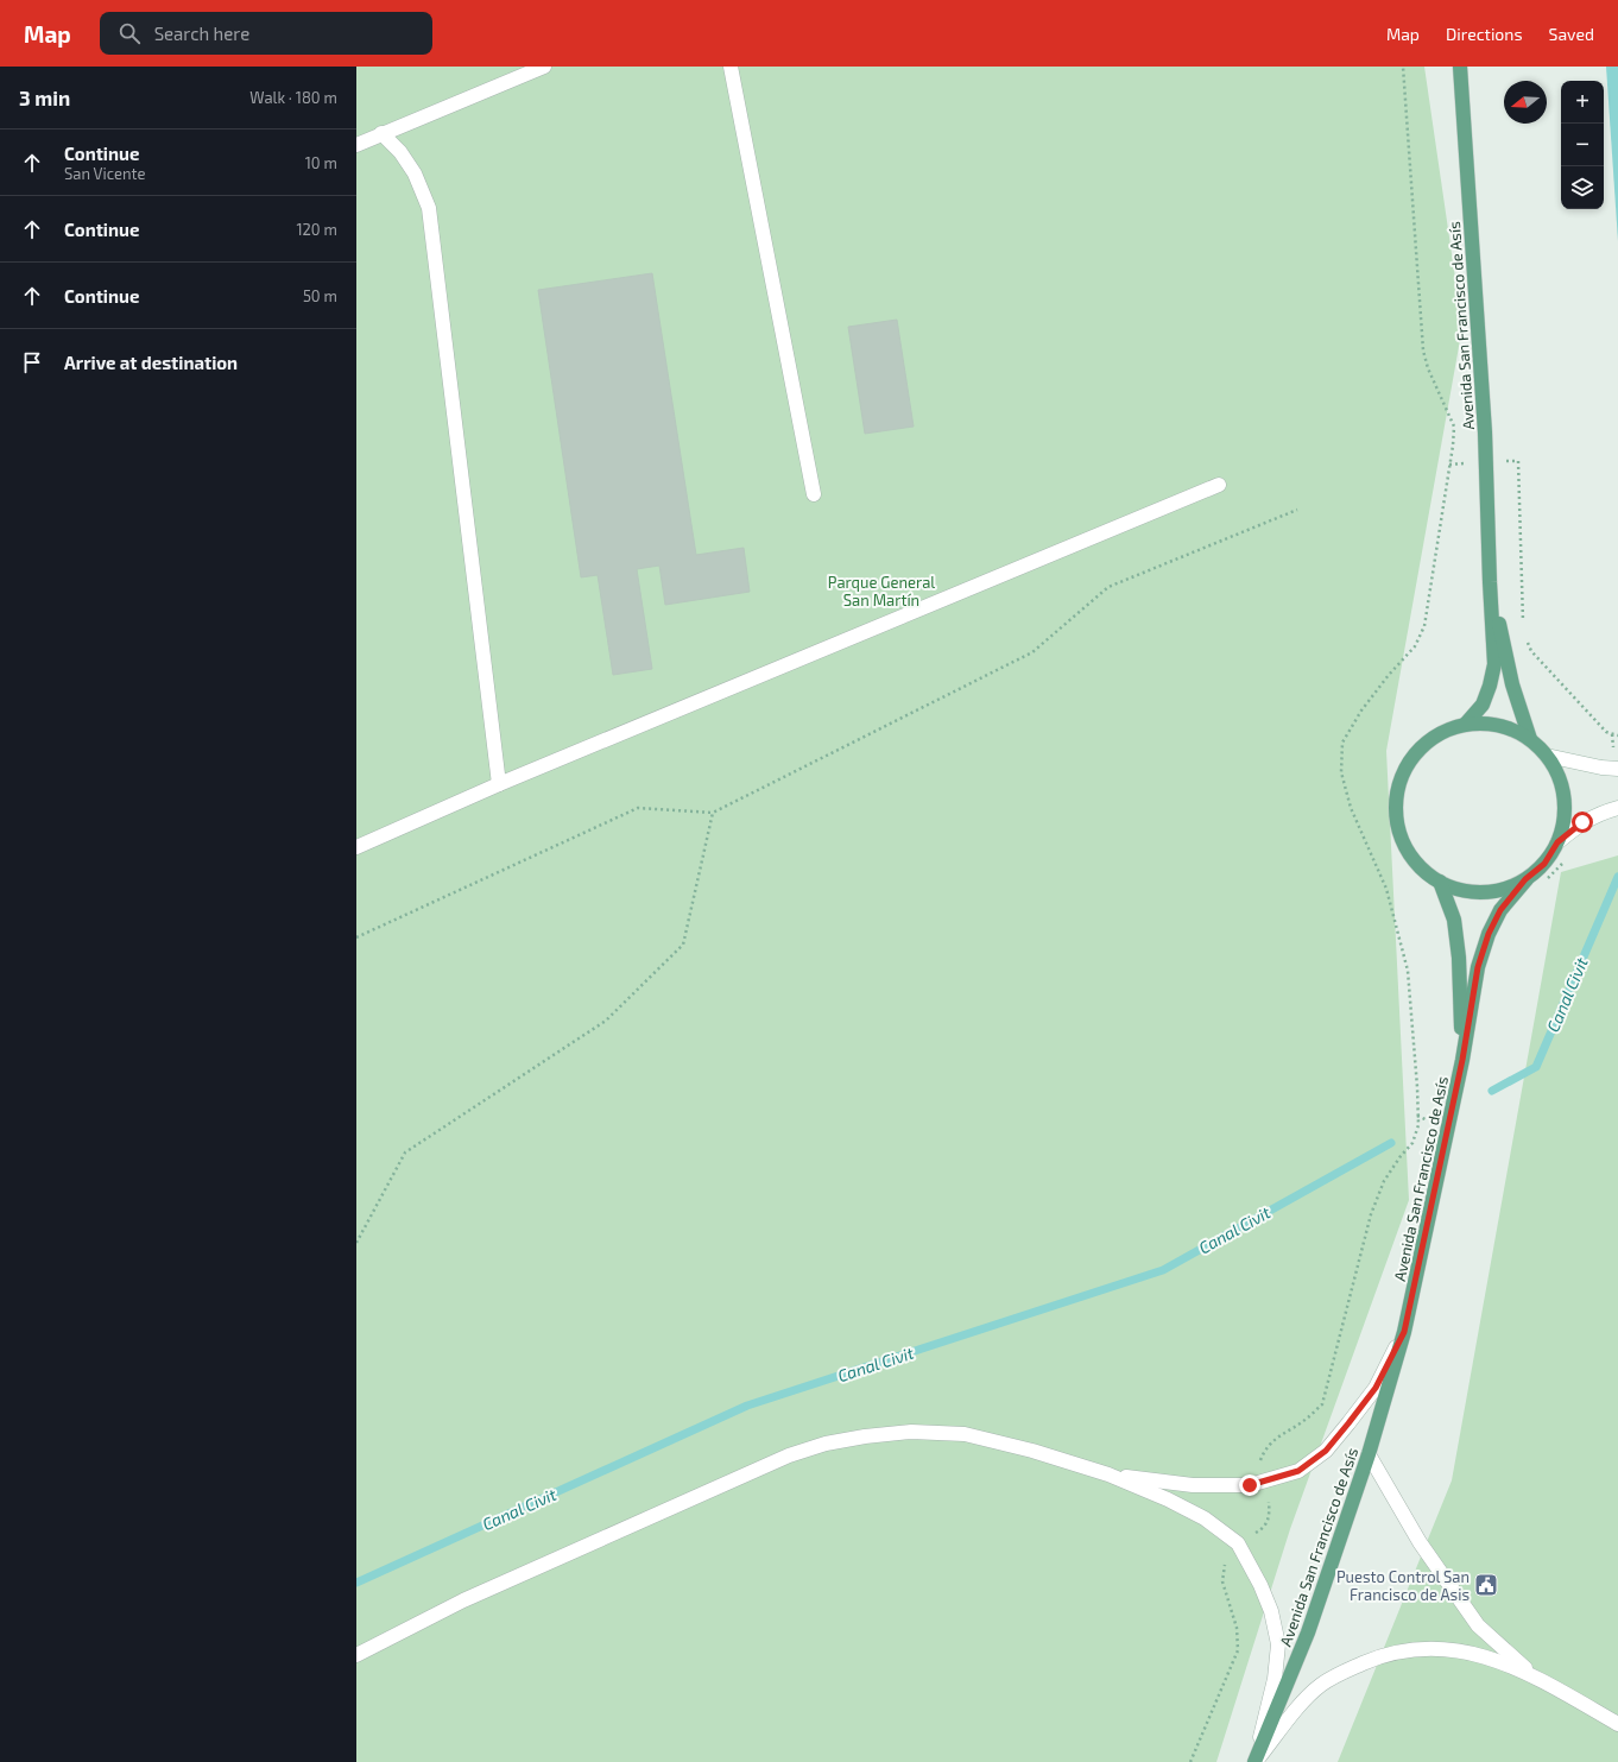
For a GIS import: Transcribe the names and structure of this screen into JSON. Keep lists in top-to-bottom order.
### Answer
{
  "streets": {
    "main road": ["Avenida San Francisco de Asís"]
  },
  "water": ["Canal Civit"],
  "parks": ["Parque General San Martín"],
  "places": {
    "public building": ["Puesto Control San Francisco de Asis"]
  },
  "north": "left",
  "page": {
    "header": "Map",
    "search": "Search here",
    "nav": ["Map", "Directions", "Saved"],
    "heading": ["3 min", "Walk · 180 m"],
    "map_buttons": ["+", "−"],
    "list": [
      ["Continue", "San Vicente", "10 m"],
      ["Continue", "120 m"],
      ["Continue", "50 m"],
      "Arrive at destination"
    ]
  }
}
